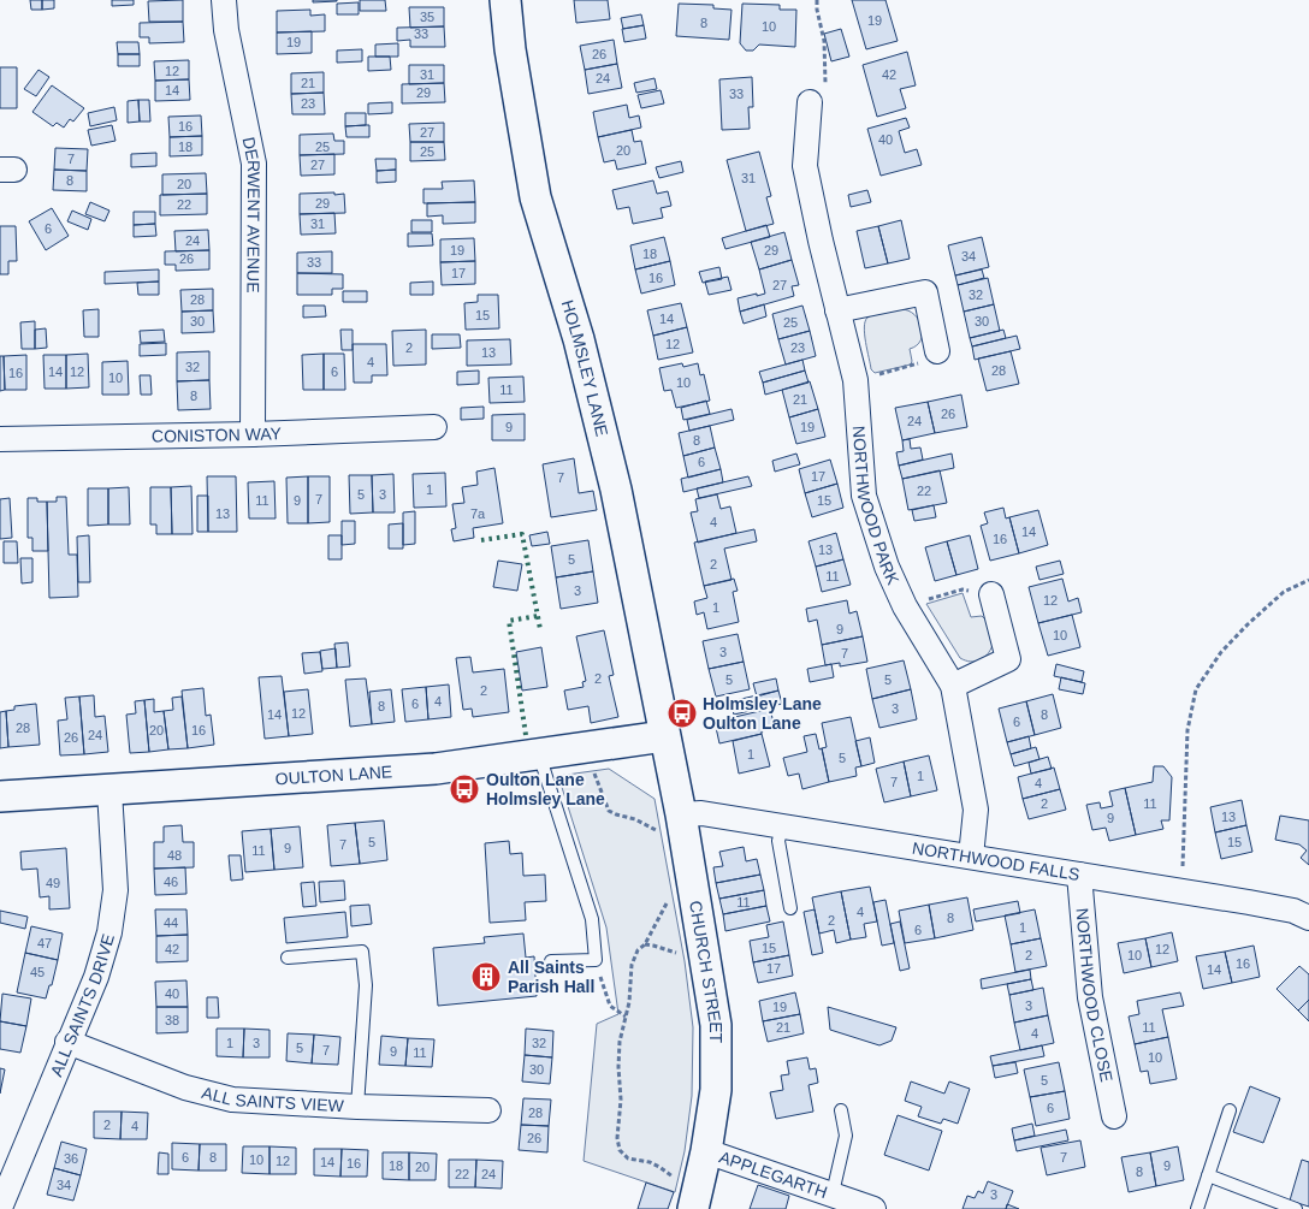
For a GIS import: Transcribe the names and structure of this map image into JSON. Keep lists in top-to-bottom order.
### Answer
{
  "streets": {
    "street": [
      "DERWENT AVENUE",
      "HOLMSLEY LANE",
      "CONISTON WAY",
      "NORTHWOOD PARK",
      "OULTON LANE",
      "NORTHWOOD FALLS",
      "CHURCH STREET",
      "NORTHWOOD CLOSE",
      "ALL SAINTS DRIVE",
      "ALL SAINTS VIEW",
      "APPLEGARTH"
    ]
  },
  "crossings": [
    ["DERWENT AVENUE", "CONISTON WAY"],
    ["HOLMSLEY LANE", "OULTON LANE"],
    ["HOLMSLEY LANE", "CHURCH STREET"],
    ["NORTHWOOD PARK", "NORTHWOOD FALLS"],
    ["OULTON LANE", "CHURCH STREET"],
    ["OULTON LANE", "ALL SAINTS DRIVE"],
    ["NORTHWOOD FALLS", "CHURCH STREET"],
    ["NORTHWOOD FALLS", "NORTHWOOD CLOSE"],
    ["CHURCH STREET", "APPLEGARTH"],
    ["ALL SAINTS DRIVE", "ALL SAINTS VIEW"]
  ],
  "places": {
    "bus stop": ["Holmsley Lane Oulton Lane", "Oulton Lane Holmsley Lane"],
    "building": ["All Saints Parish Hall"]
  },
  "house_numbers": [
    "35",
    "19",
    "8",
    "10",
    "33",
    "19",
    "26",
    "12",
    "31",
    "42",
    "24",
    "21",
    "14",
    "29",
    "33",
    "23",
    "16",
    "27",
    "40",
    "18",
    "25",
    "20",
    "25",
    "7",
    "27",
    "31",
    "8",
    "20",
    "29",
    "22",
    "31",
    "6",
    "24",
    "19",
    "29",
    "18",
    "34",
    "26",
    "33",
    "17",
    "16",
    "27",
    "32",
    "28",
    "15",
    "14",
    "30",
    "30",
    "25",
    "12",
    "2",
    "23",
    "13",
    "4",
    "32",
    "28",
    "14",
    "12",
    "6",
    "16",
    "10",
    "10",
    "11",
    "8",
    "21",
    "26",
    "24",
    "9",
    "19",
    "8",
    "6",
    "17",
    "7",
    "1",
    "22",
    "5",
    "3",
    "7",
    "11",
    "9",
    "15",
    "13",
    "7a",
    "4",
    "14",
    "16",
    "13",
    "5",
    "2",
    "11",
    "3",
    "12",
    "1",
    "9",
    "10",
    "3",
    "7",
    "2",
    "5",
    "5",
    "2",
    "4",
    "6",
    "8",
    "3",
    "12",
    "14",
    "8",
    "6",
    "28",
    "20",
    "16",
    "24",
    "26",
    "1",
    "5",
    "1",
    "7",
    "4",
    "2",
    "11",
    "13",
    "9",
    "5",
    "15",
    "7",
    "9",
    "11",
    "48",
    "46",
    "49",
    "11",
    "4",
    "8",
    "2",
    "44",
    "1",
    "6",
    "47",
    "15",
    "42",
    "12",
    "2",
    "10",
    "16",
    "17",
    "14",
    "45",
    "40",
    "3",
    "19",
    "38",
    "21",
    "11",
    "4",
    "1",
    "3",
    "32",
    "5",
    "7",
    "9",
    "11",
    "10",
    "30",
    "5",
    "6",
    "28",
    "2",
    "4",
    "26",
    "6",
    "8",
    "7",
    "36",
    "10",
    "12",
    "14",
    "16",
    "18",
    "9",
    "20",
    "8",
    "22",
    "24",
    "34",
    "3"
  ]
}
